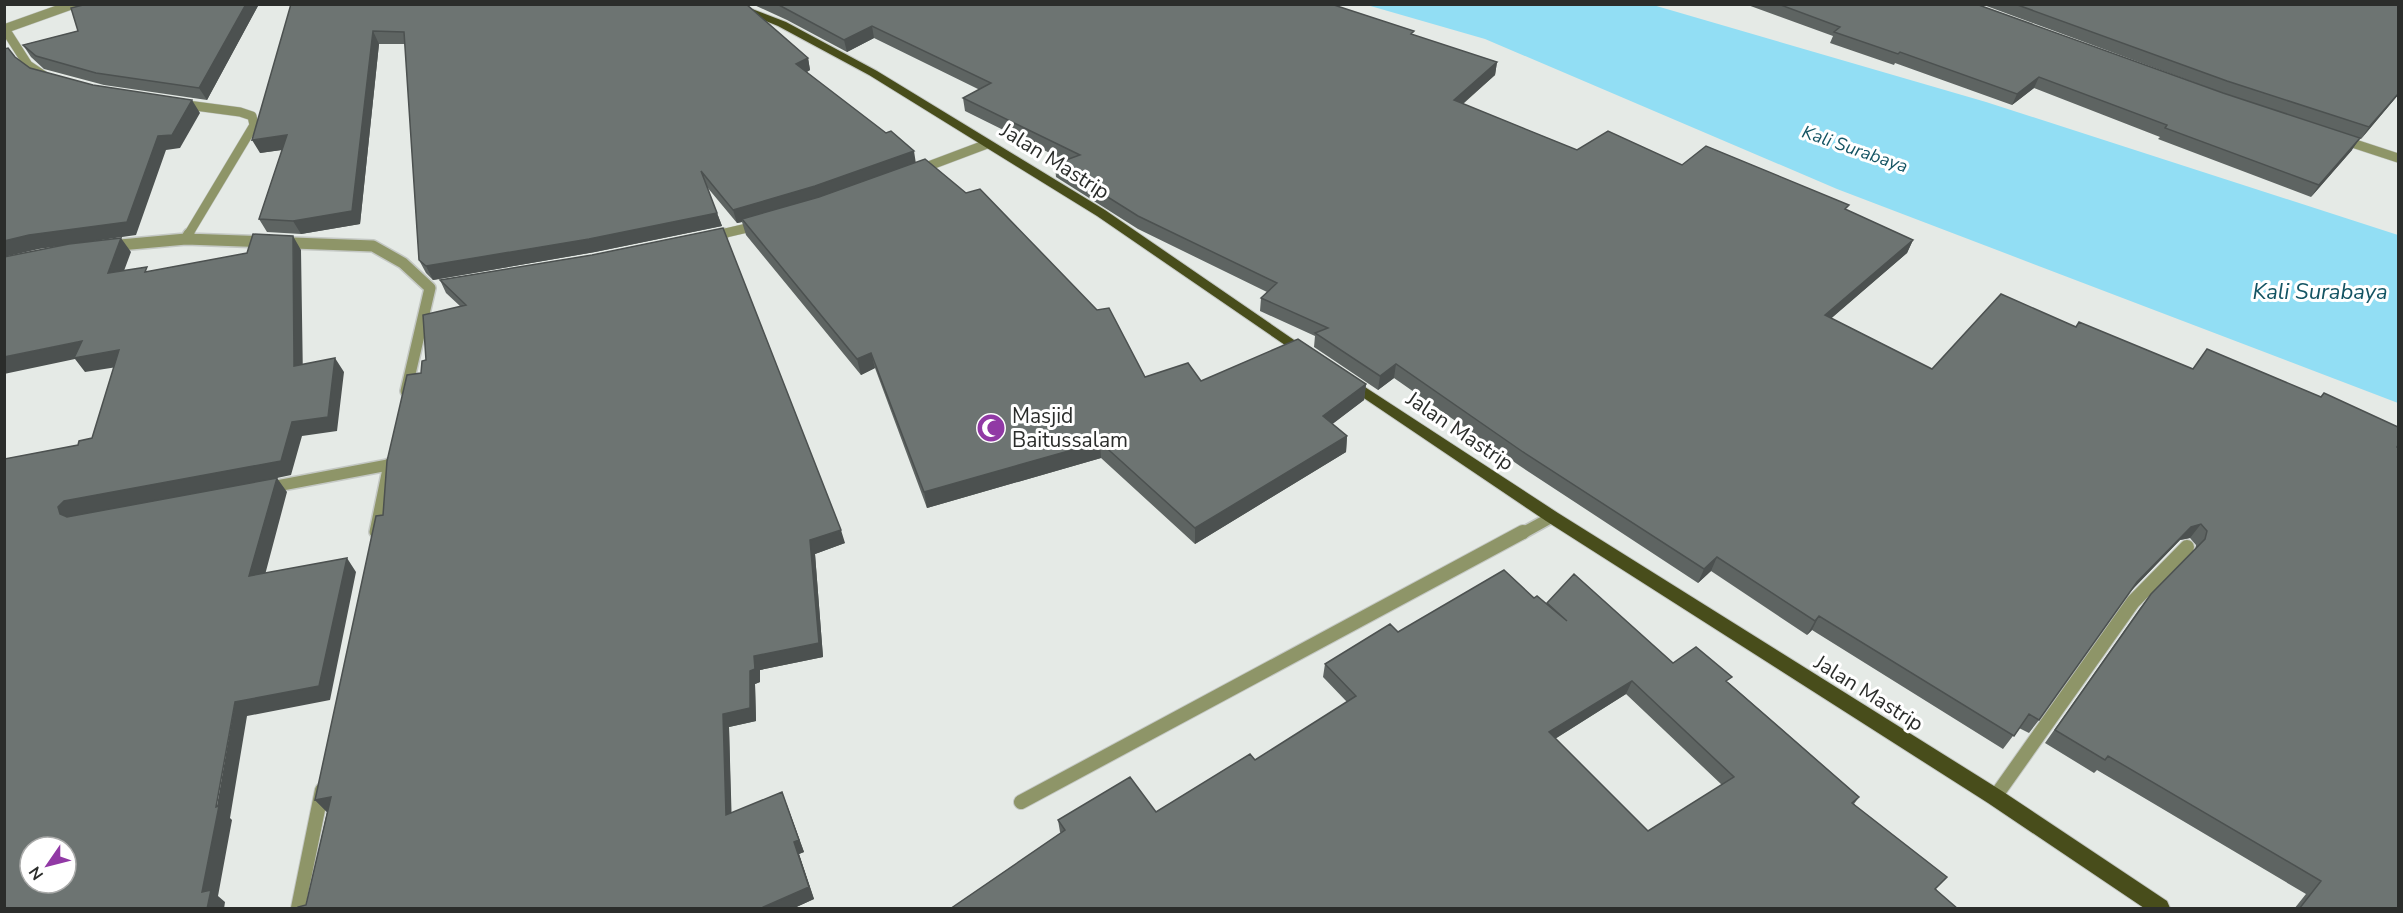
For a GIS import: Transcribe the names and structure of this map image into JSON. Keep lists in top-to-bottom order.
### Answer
{
  "streets": {
    "main road": ["Jalan Mastrip"]
  },
  "water": ["Kali Surabaya"],
  "places": {
    "mosque": ["Masjid Baitussalam"]
  },
  "north": "bottom left"
}
